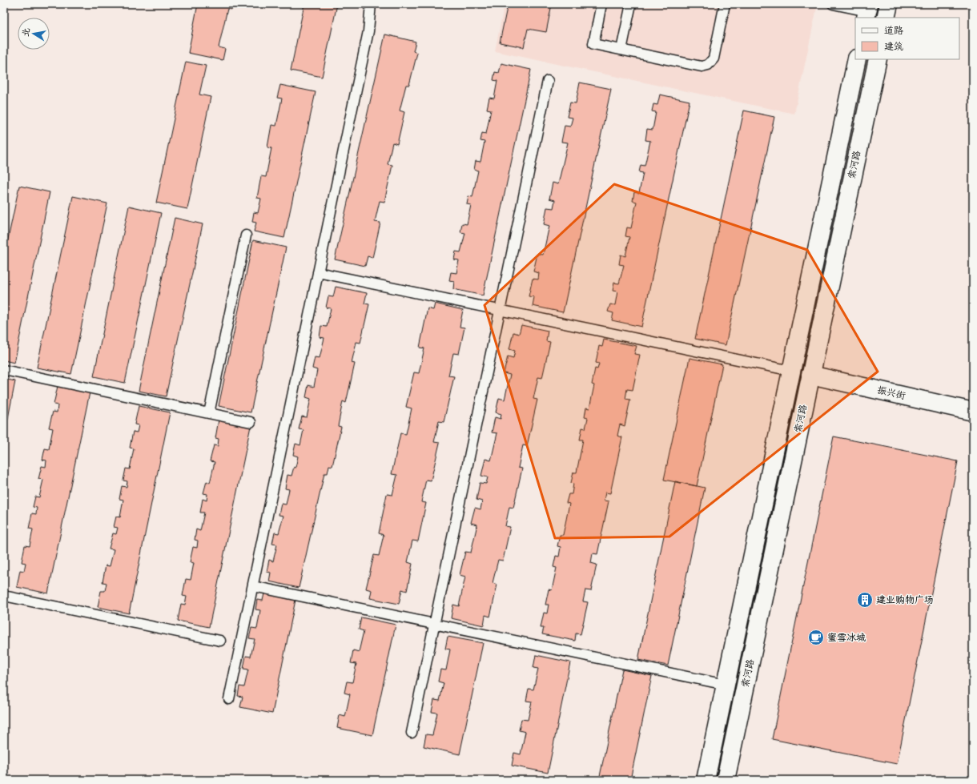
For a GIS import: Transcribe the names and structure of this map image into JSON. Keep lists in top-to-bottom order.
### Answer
{
  "streets": {
    "main road": ["索河路", "振兴街"]
  },
  "crossings": [
    ["索河路", "振兴街"]
  ],
  "places": {
    "building": ["建业购物广场"],
    "cafe": ["蜜雪冰城"]
  },
  "legend": ["道路", "建筑"],
  "north": "left"
}
